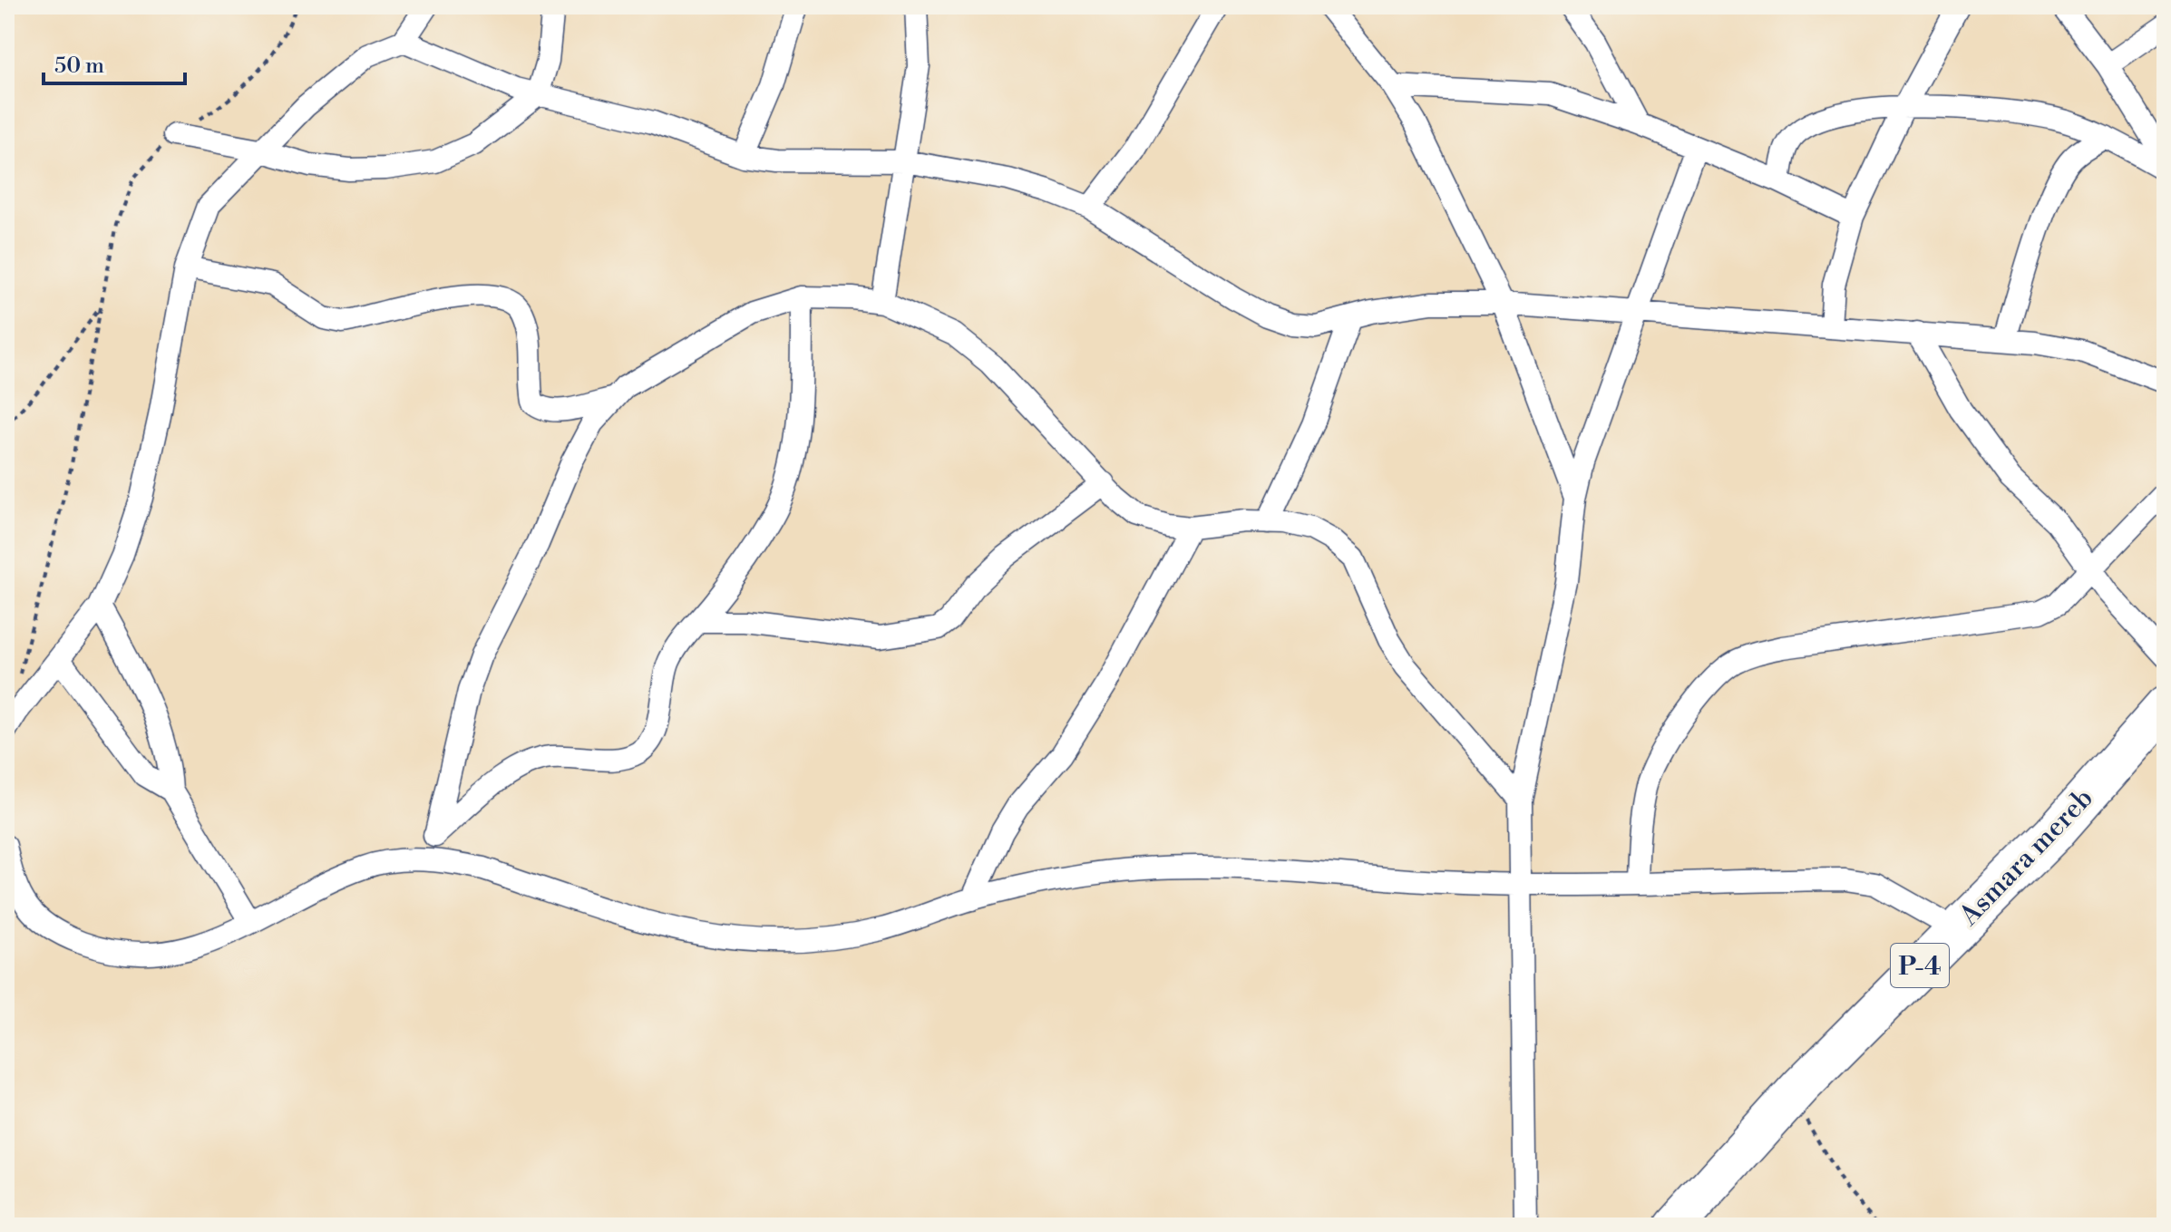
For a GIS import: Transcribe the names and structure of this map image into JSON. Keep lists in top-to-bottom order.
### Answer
{
  "streets": {
    "highway": ["Asmara mereb", "P-4"]
  },
  "scale_bar": "50 m"
}
